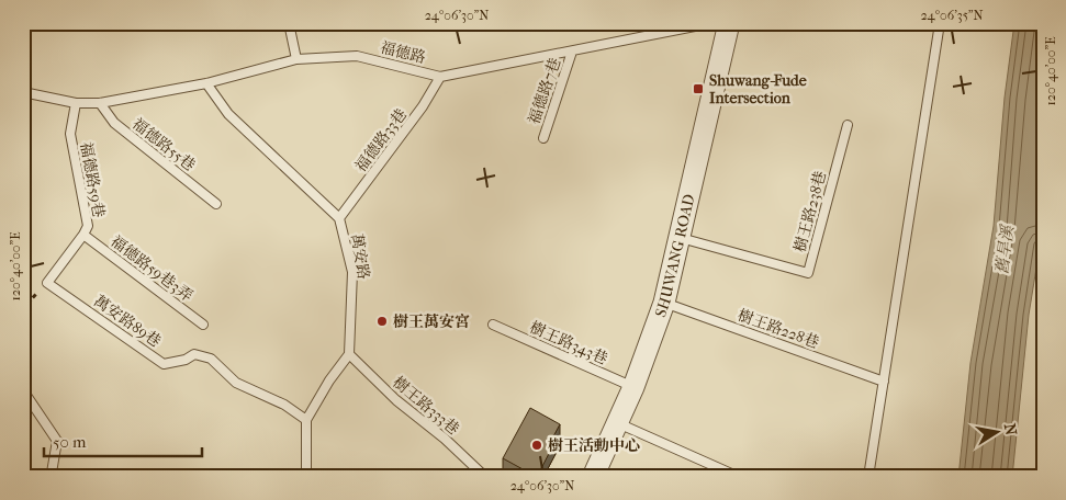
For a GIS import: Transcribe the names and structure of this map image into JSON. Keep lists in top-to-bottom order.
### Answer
{
  "streets": {
    "street": ["SHUWANG ROAD"],
    "lane": [
      "福德路",
      "福德路7巷",
      "福德路33巷",
      "福德路55巷",
      "福德路59巷",
      "樹王路238巷",
      "萬安路",
      "福德路59巷3弄",
      "萬安路89巷",
      "樹王路228巷",
      "樹王路343巷",
      "樹王路333巷"
    ]
  },
  "crossings": [
    ["福德路", "福德路7巷"],
    ["福德路", "福德路33巷"],
    ["福德路", "福德路55巷"],
    ["福德路", "福德路59巷"],
    ["福德路", "萬安路"],
    ["福德路33巷", "萬安路"],
    ["福德路59巷", "福德路59巷3弄"],
    ["福德路59巷", "萬安路89巷"],
    ["樹王路238巷", "SHUWANG ROAD"],
    ["SHUWANG ROAD", "樹王路228巷"],
    ["SHUWANG ROAD", "樹王路343巷"],
    ["萬安路", "樹王路333巷"]
  ],
  "water": ["舊旱溪"],
  "places": {
    "transit": ["Shuwang-Fude Intersection"],
    "other": ["樹王萬安宮", "樹王活動中心"]
  },
  "scale_bar": "50 m",
  "north": "right",
  "coordinates": ["24°06'30\"N", "24°06'35\"N", "120°40'00\"E"]
}
